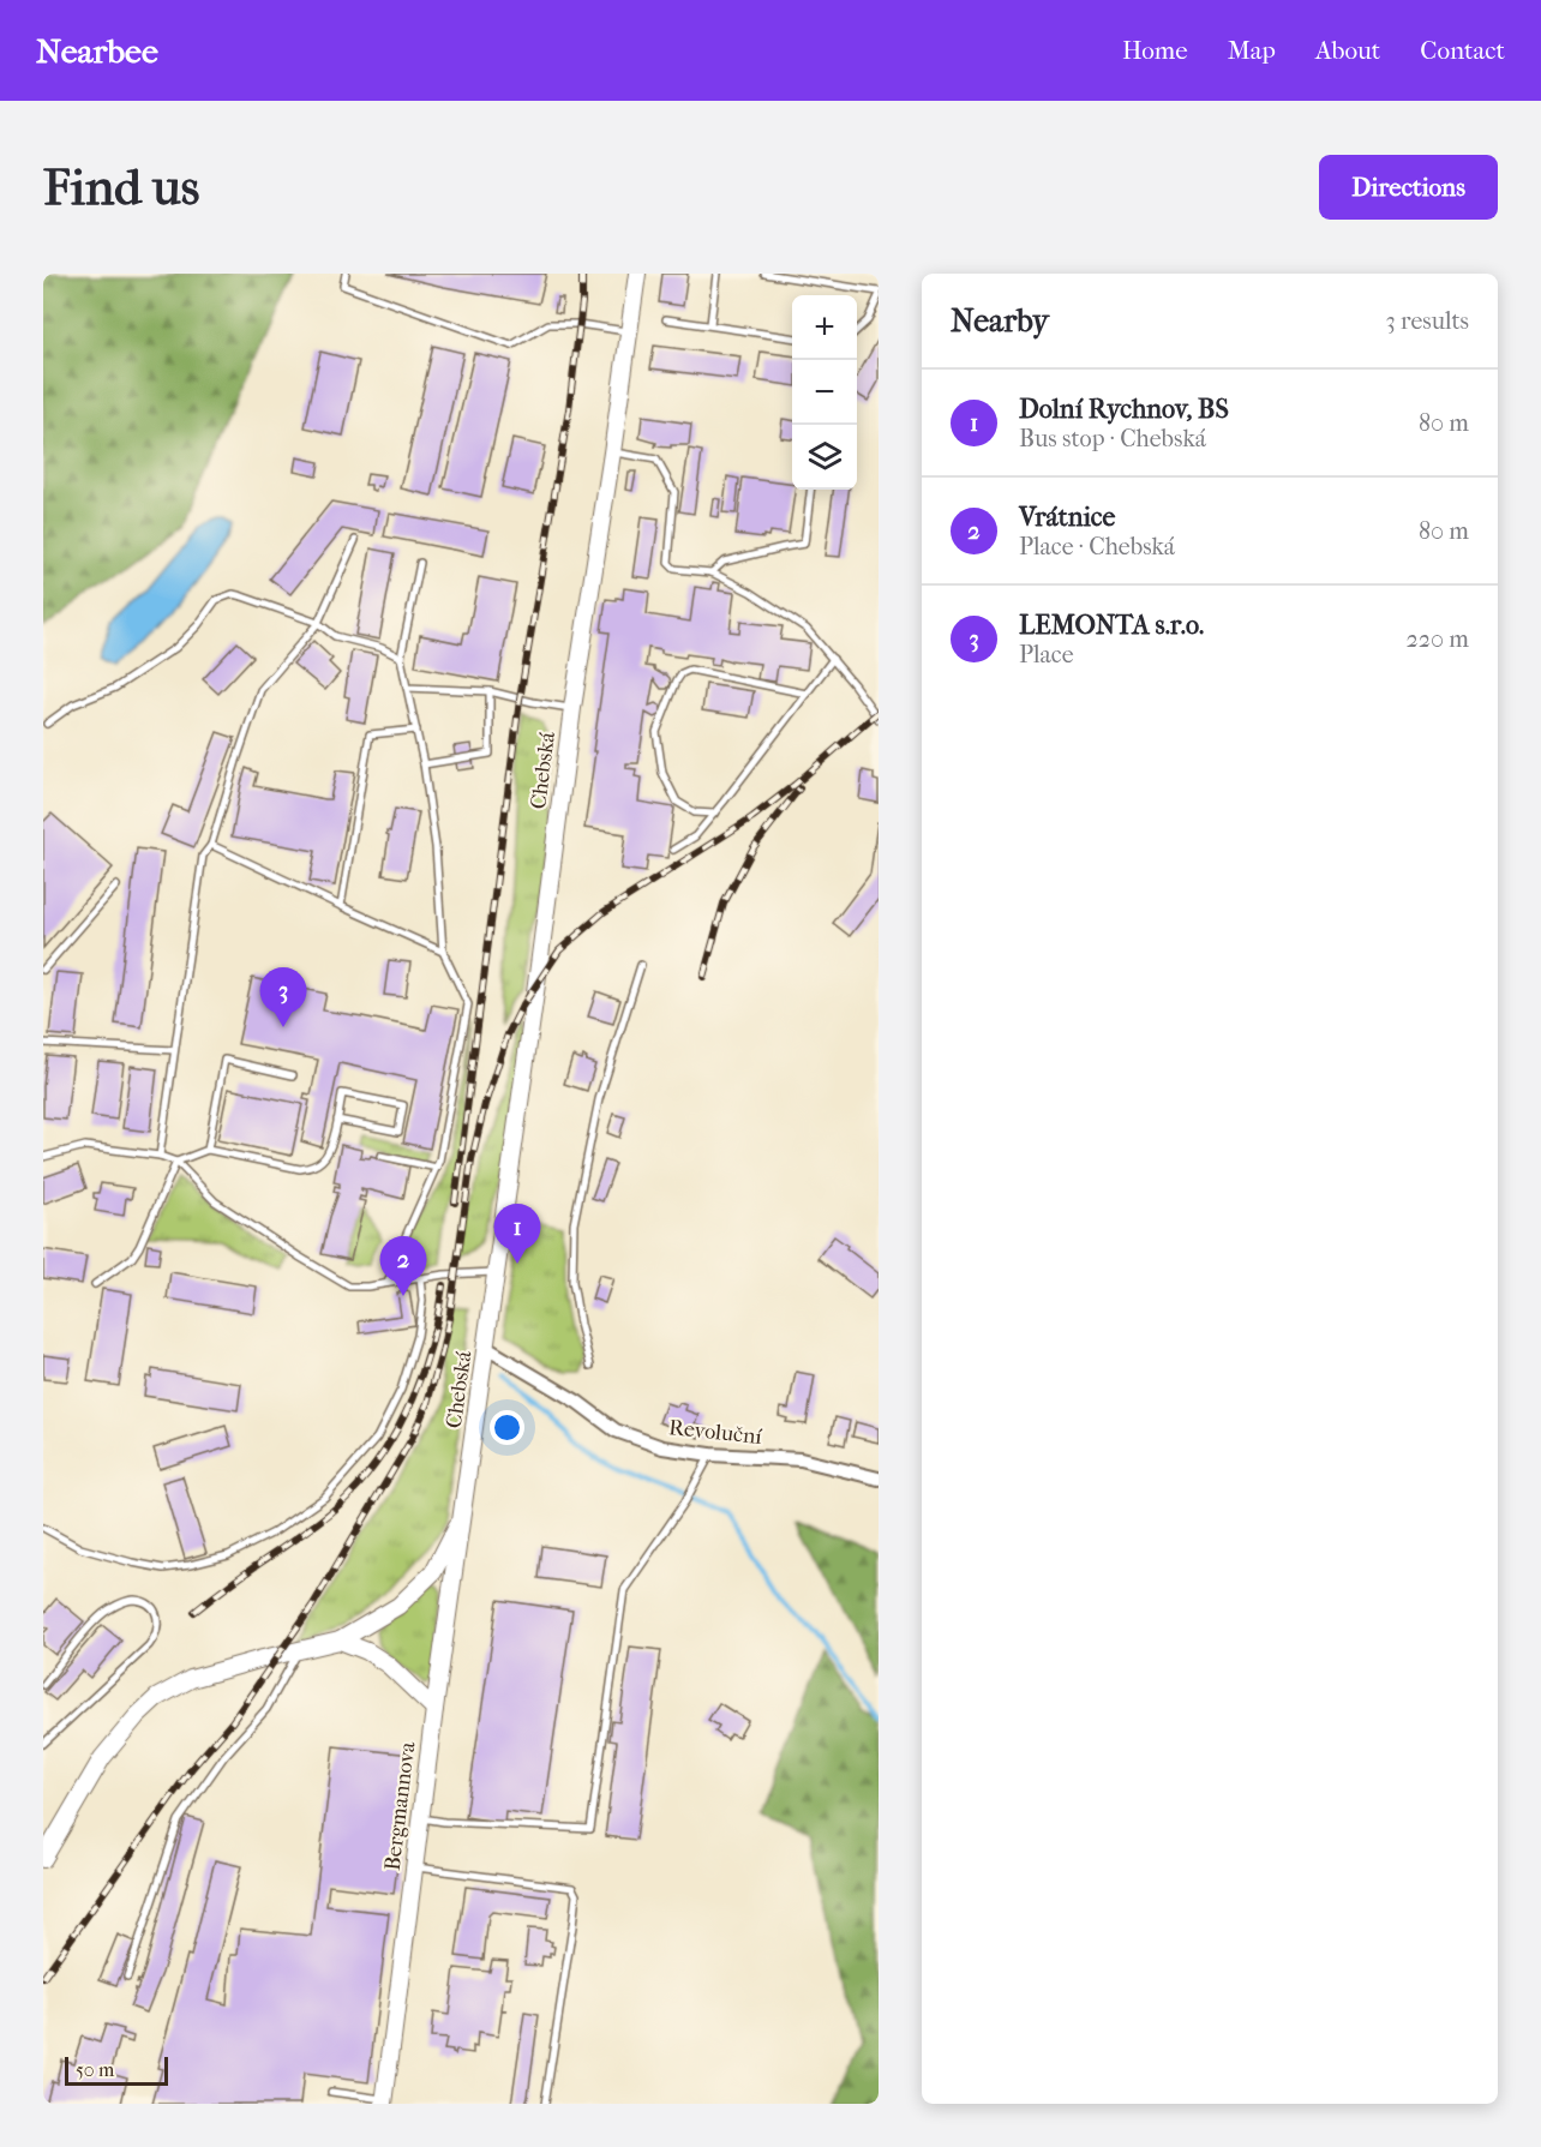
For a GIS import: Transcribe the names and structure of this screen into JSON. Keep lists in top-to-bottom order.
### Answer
{
  "streets": {
    "street": ["Chebská", "Revoluční", "Bergmannova"]
  },
  "crossings": [
    ["Chebská", "Revoluční"],
    ["Chebská", "Bergmannova"]
  ],
  "scale_bar": "50 m",
  "page": {
    "header": "Nearbee",
    "nav": [
      "Home",
      "Map",
      "About",
      "Contact"
    ],
    "buttons": "Directions",
    "title": "Find us",
    "heading": ["Nearby", "3 results"],
    "map_buttons": ["+", "−"],
    "list": [
      {
        "mark": "1",
        "name": "Dolní Rychnov, BS",
        "note": "Bus stop · Chebská",
        "value": "80 m"
      },
      {
        "mark": "2",
        "name": "Vrátnice",
        "note": "Place · Chebská",
        "value": "80 m"
      },
      {
        "mark": "3",
        "name": "LEMONTA s.r.o.",
        "note": "Place",
        "value": "220 m"
      }
    ],
    "pins": ["3", "1", "2"],
    "scale": "50 m"
  }
}
